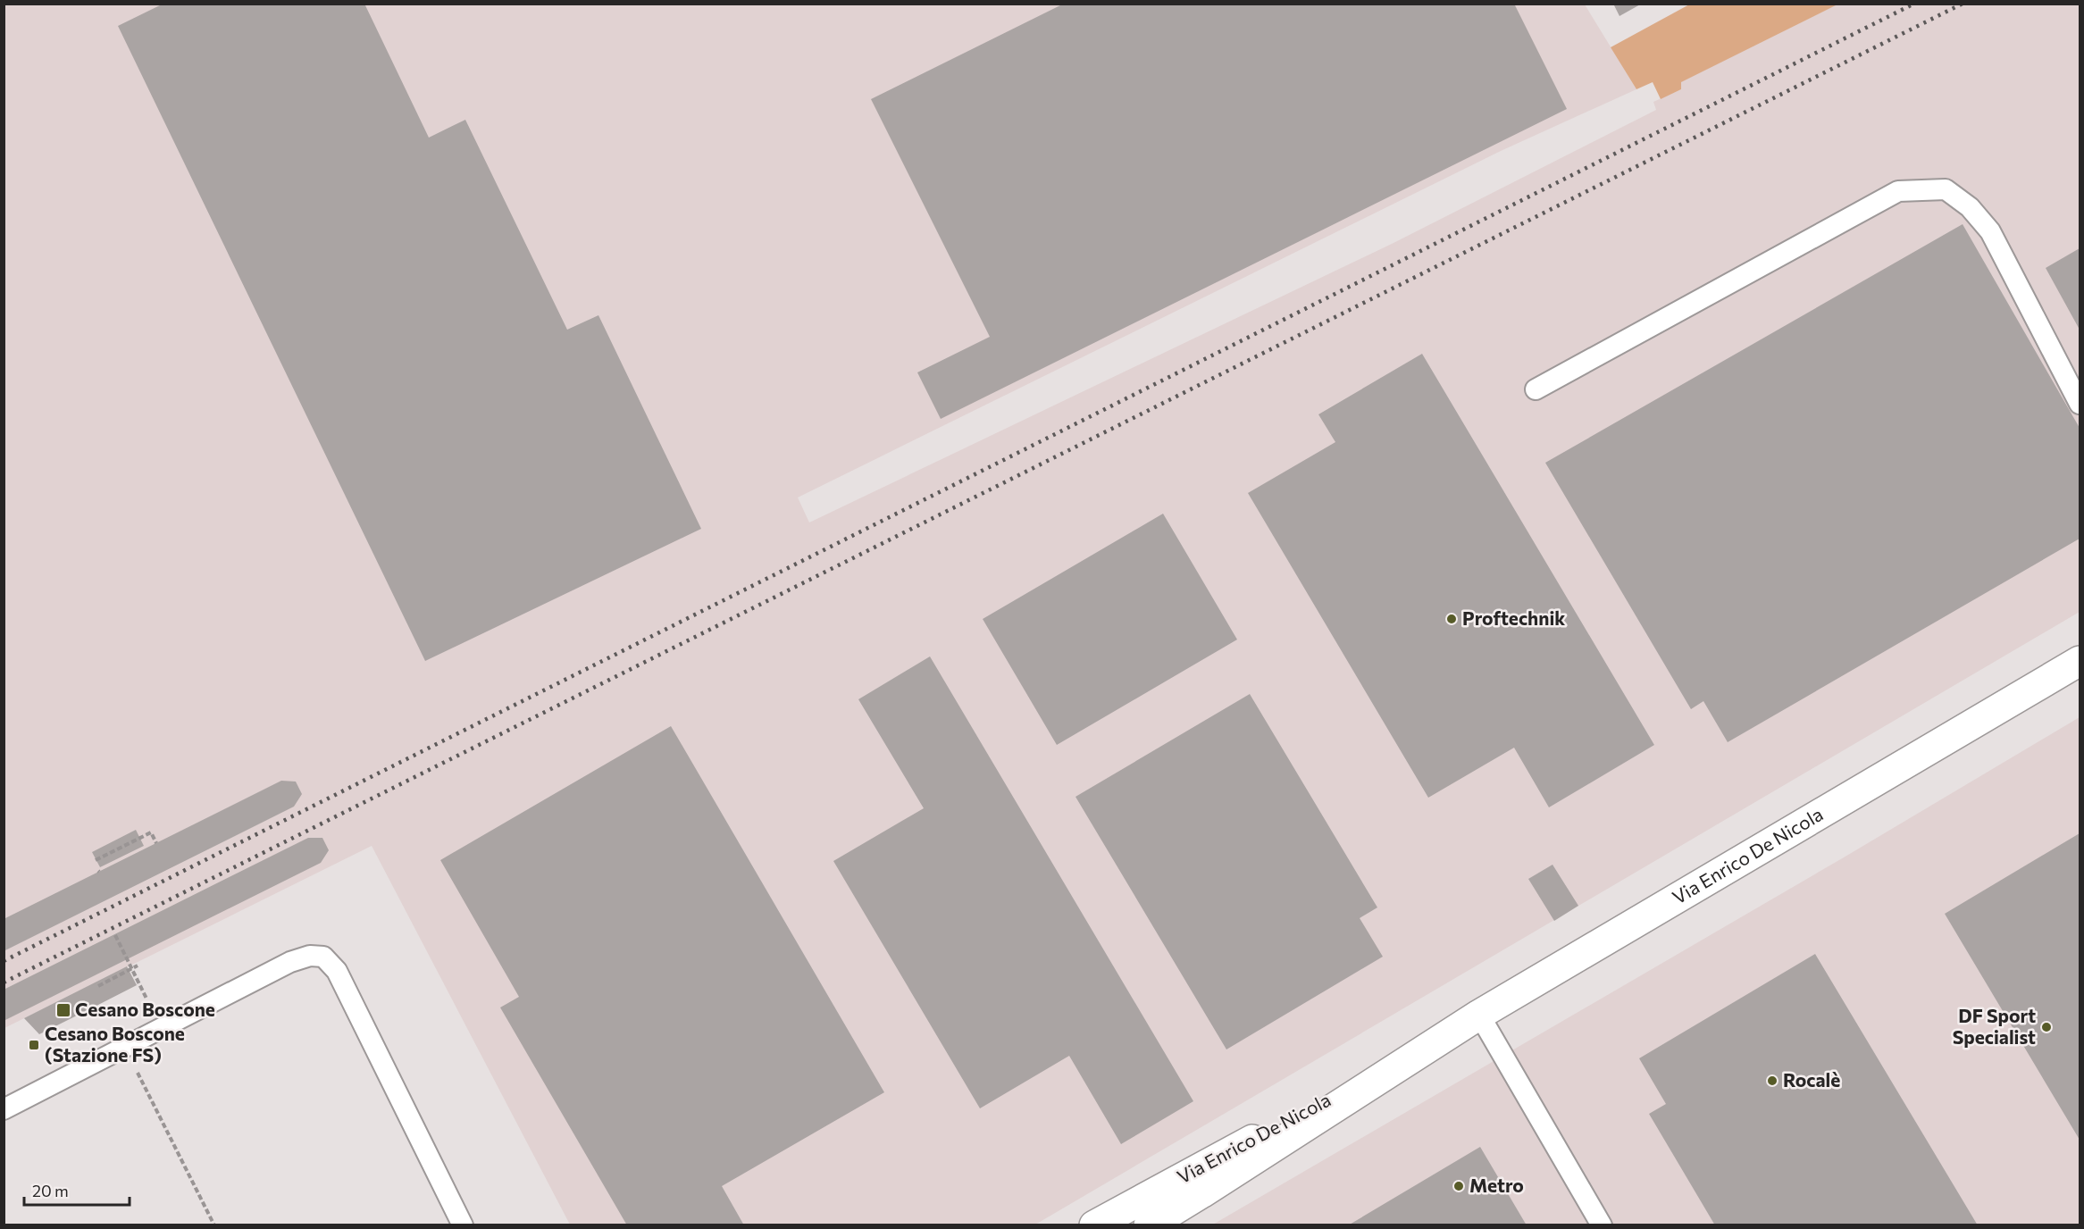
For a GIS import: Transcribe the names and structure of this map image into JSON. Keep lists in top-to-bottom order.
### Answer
{
  "streets": {
    "street": ["Via Enrico De Nicola"]
  },
  "places": {
    "other": [
      "Proftechnik",
      "DF Sport Specialist",
      "Rocalè",
      "Metro"
    ],
    "transit": ["Cesano Boscone", "Cesano Boscone (Stazione FS)"]
  },
  "scale_bar": "20 m"
}
